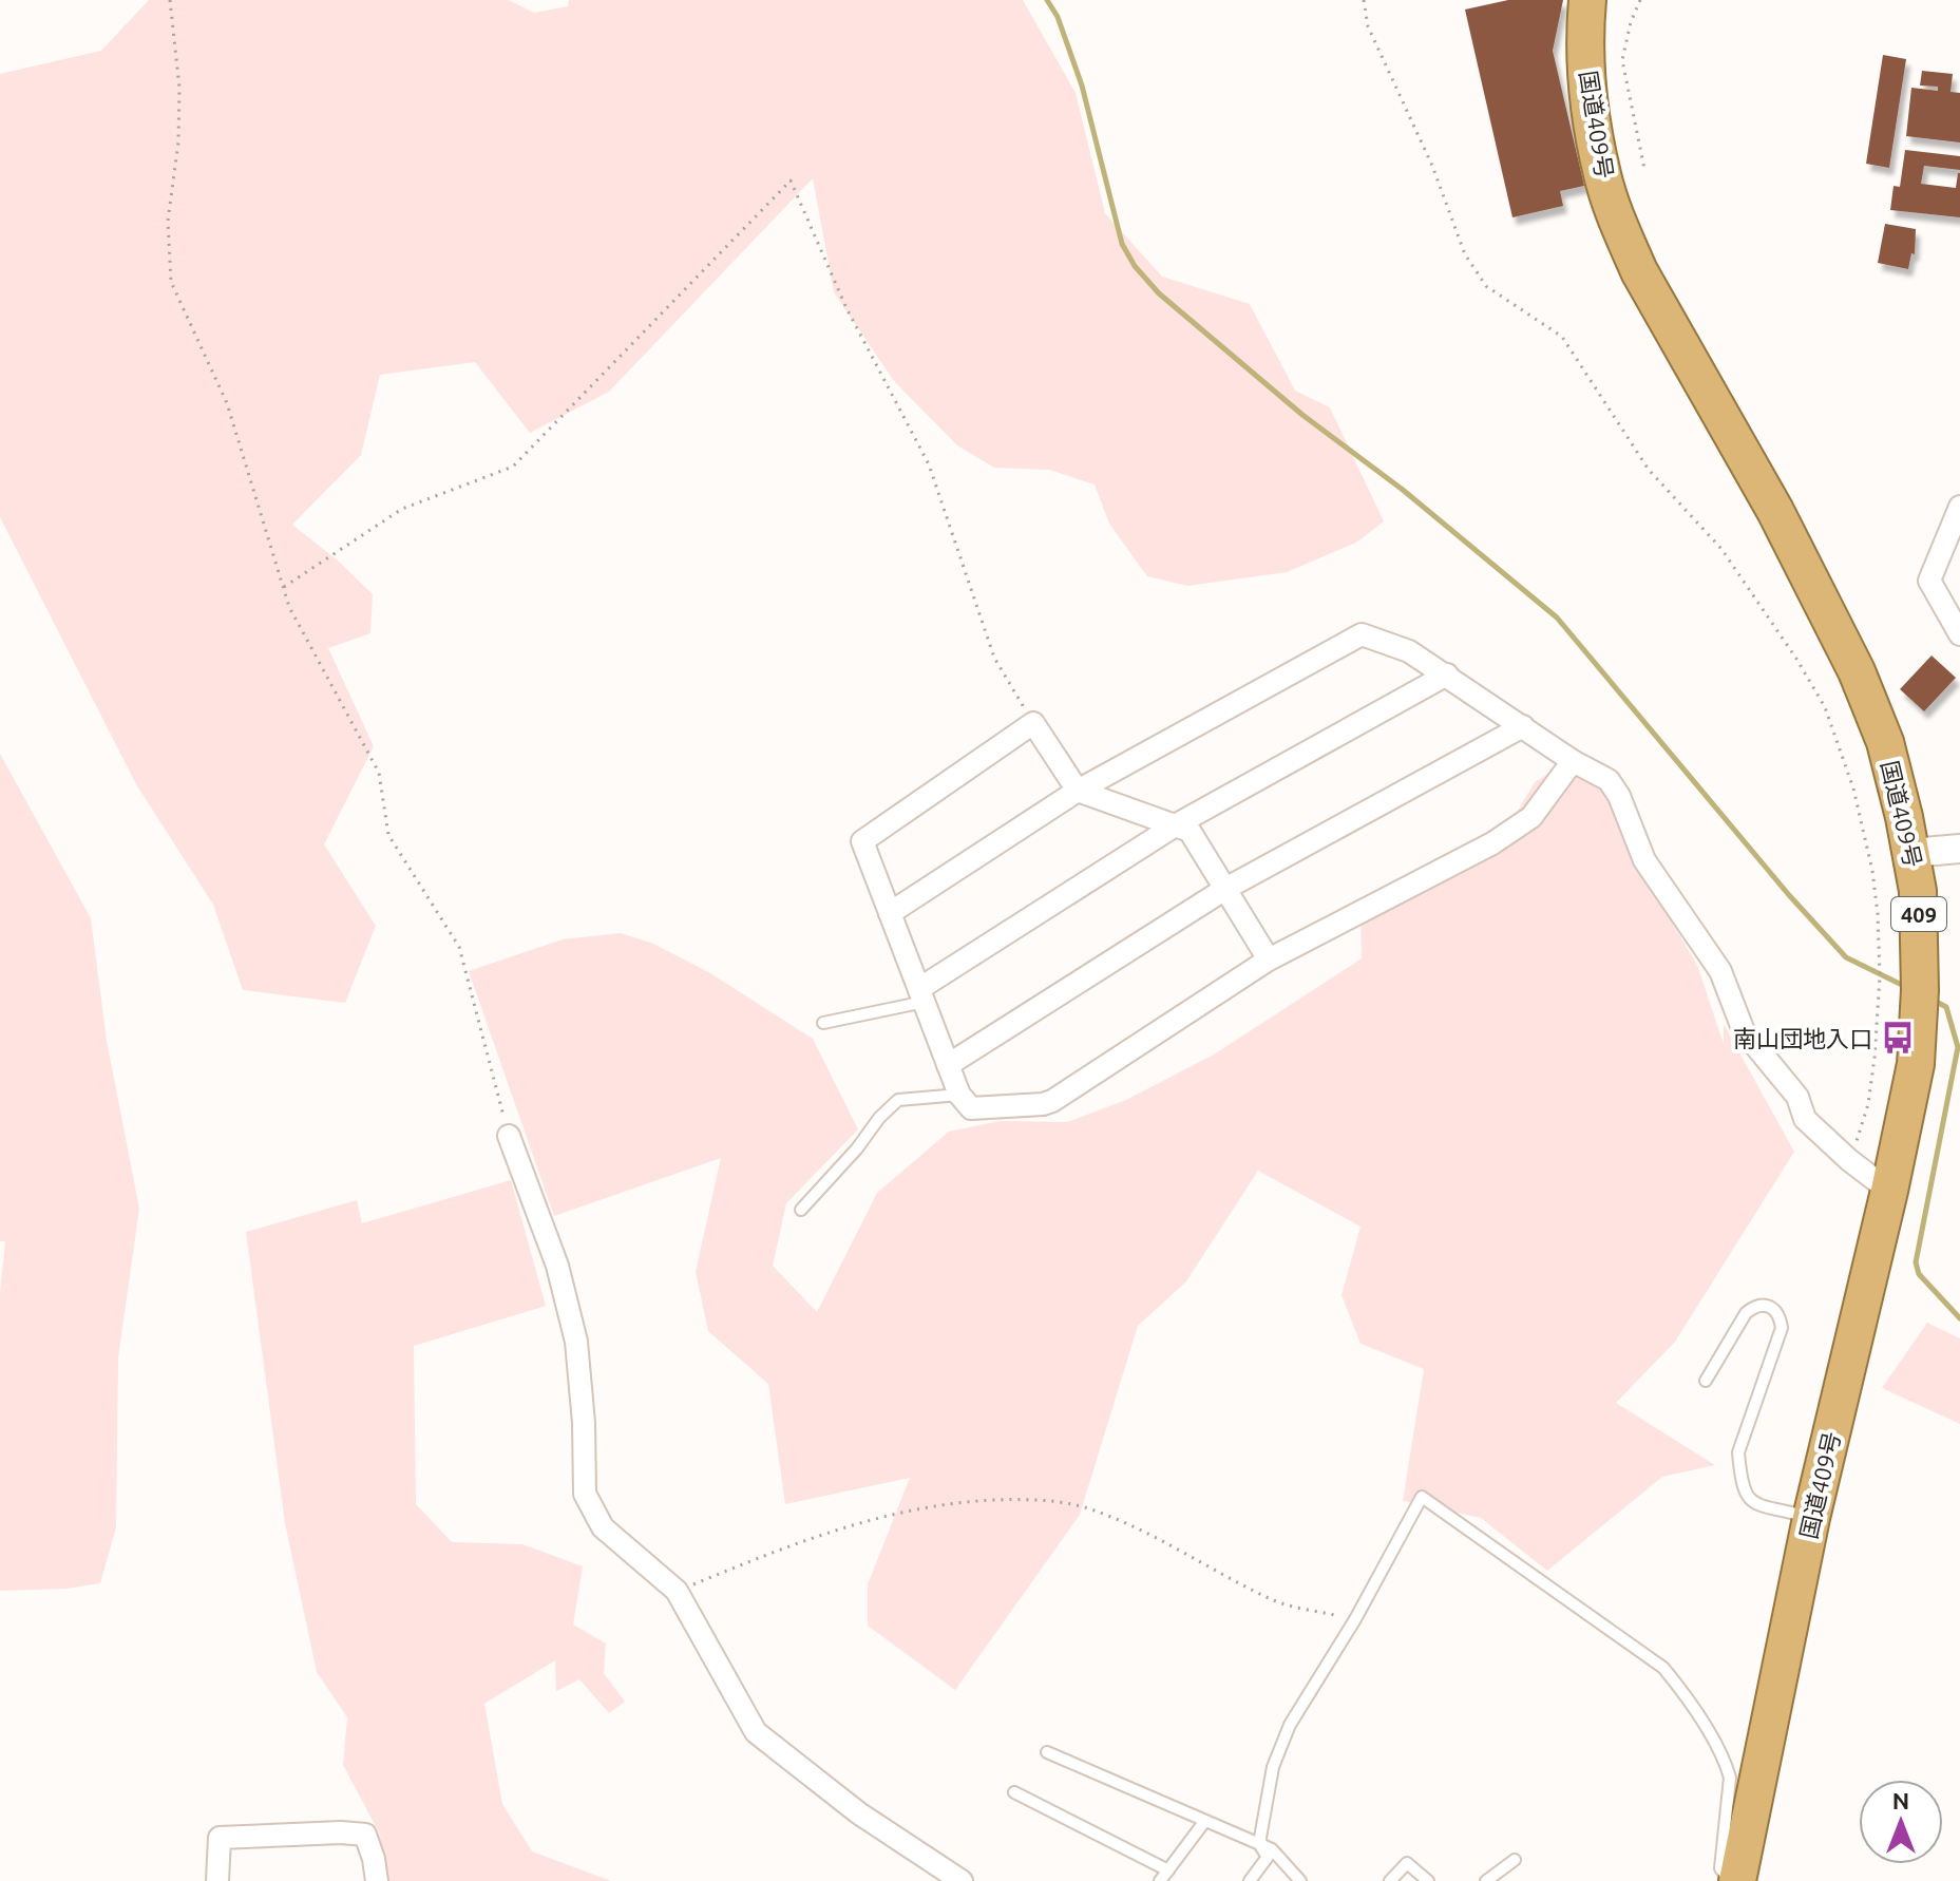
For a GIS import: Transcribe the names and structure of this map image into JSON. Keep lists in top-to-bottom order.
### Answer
{
  "streets": {
    "highway": ["国道409号", "409"]
  },
  "places": {
    "bus stop": ["南山団地入口"]
  },
  "north": "top"
}
